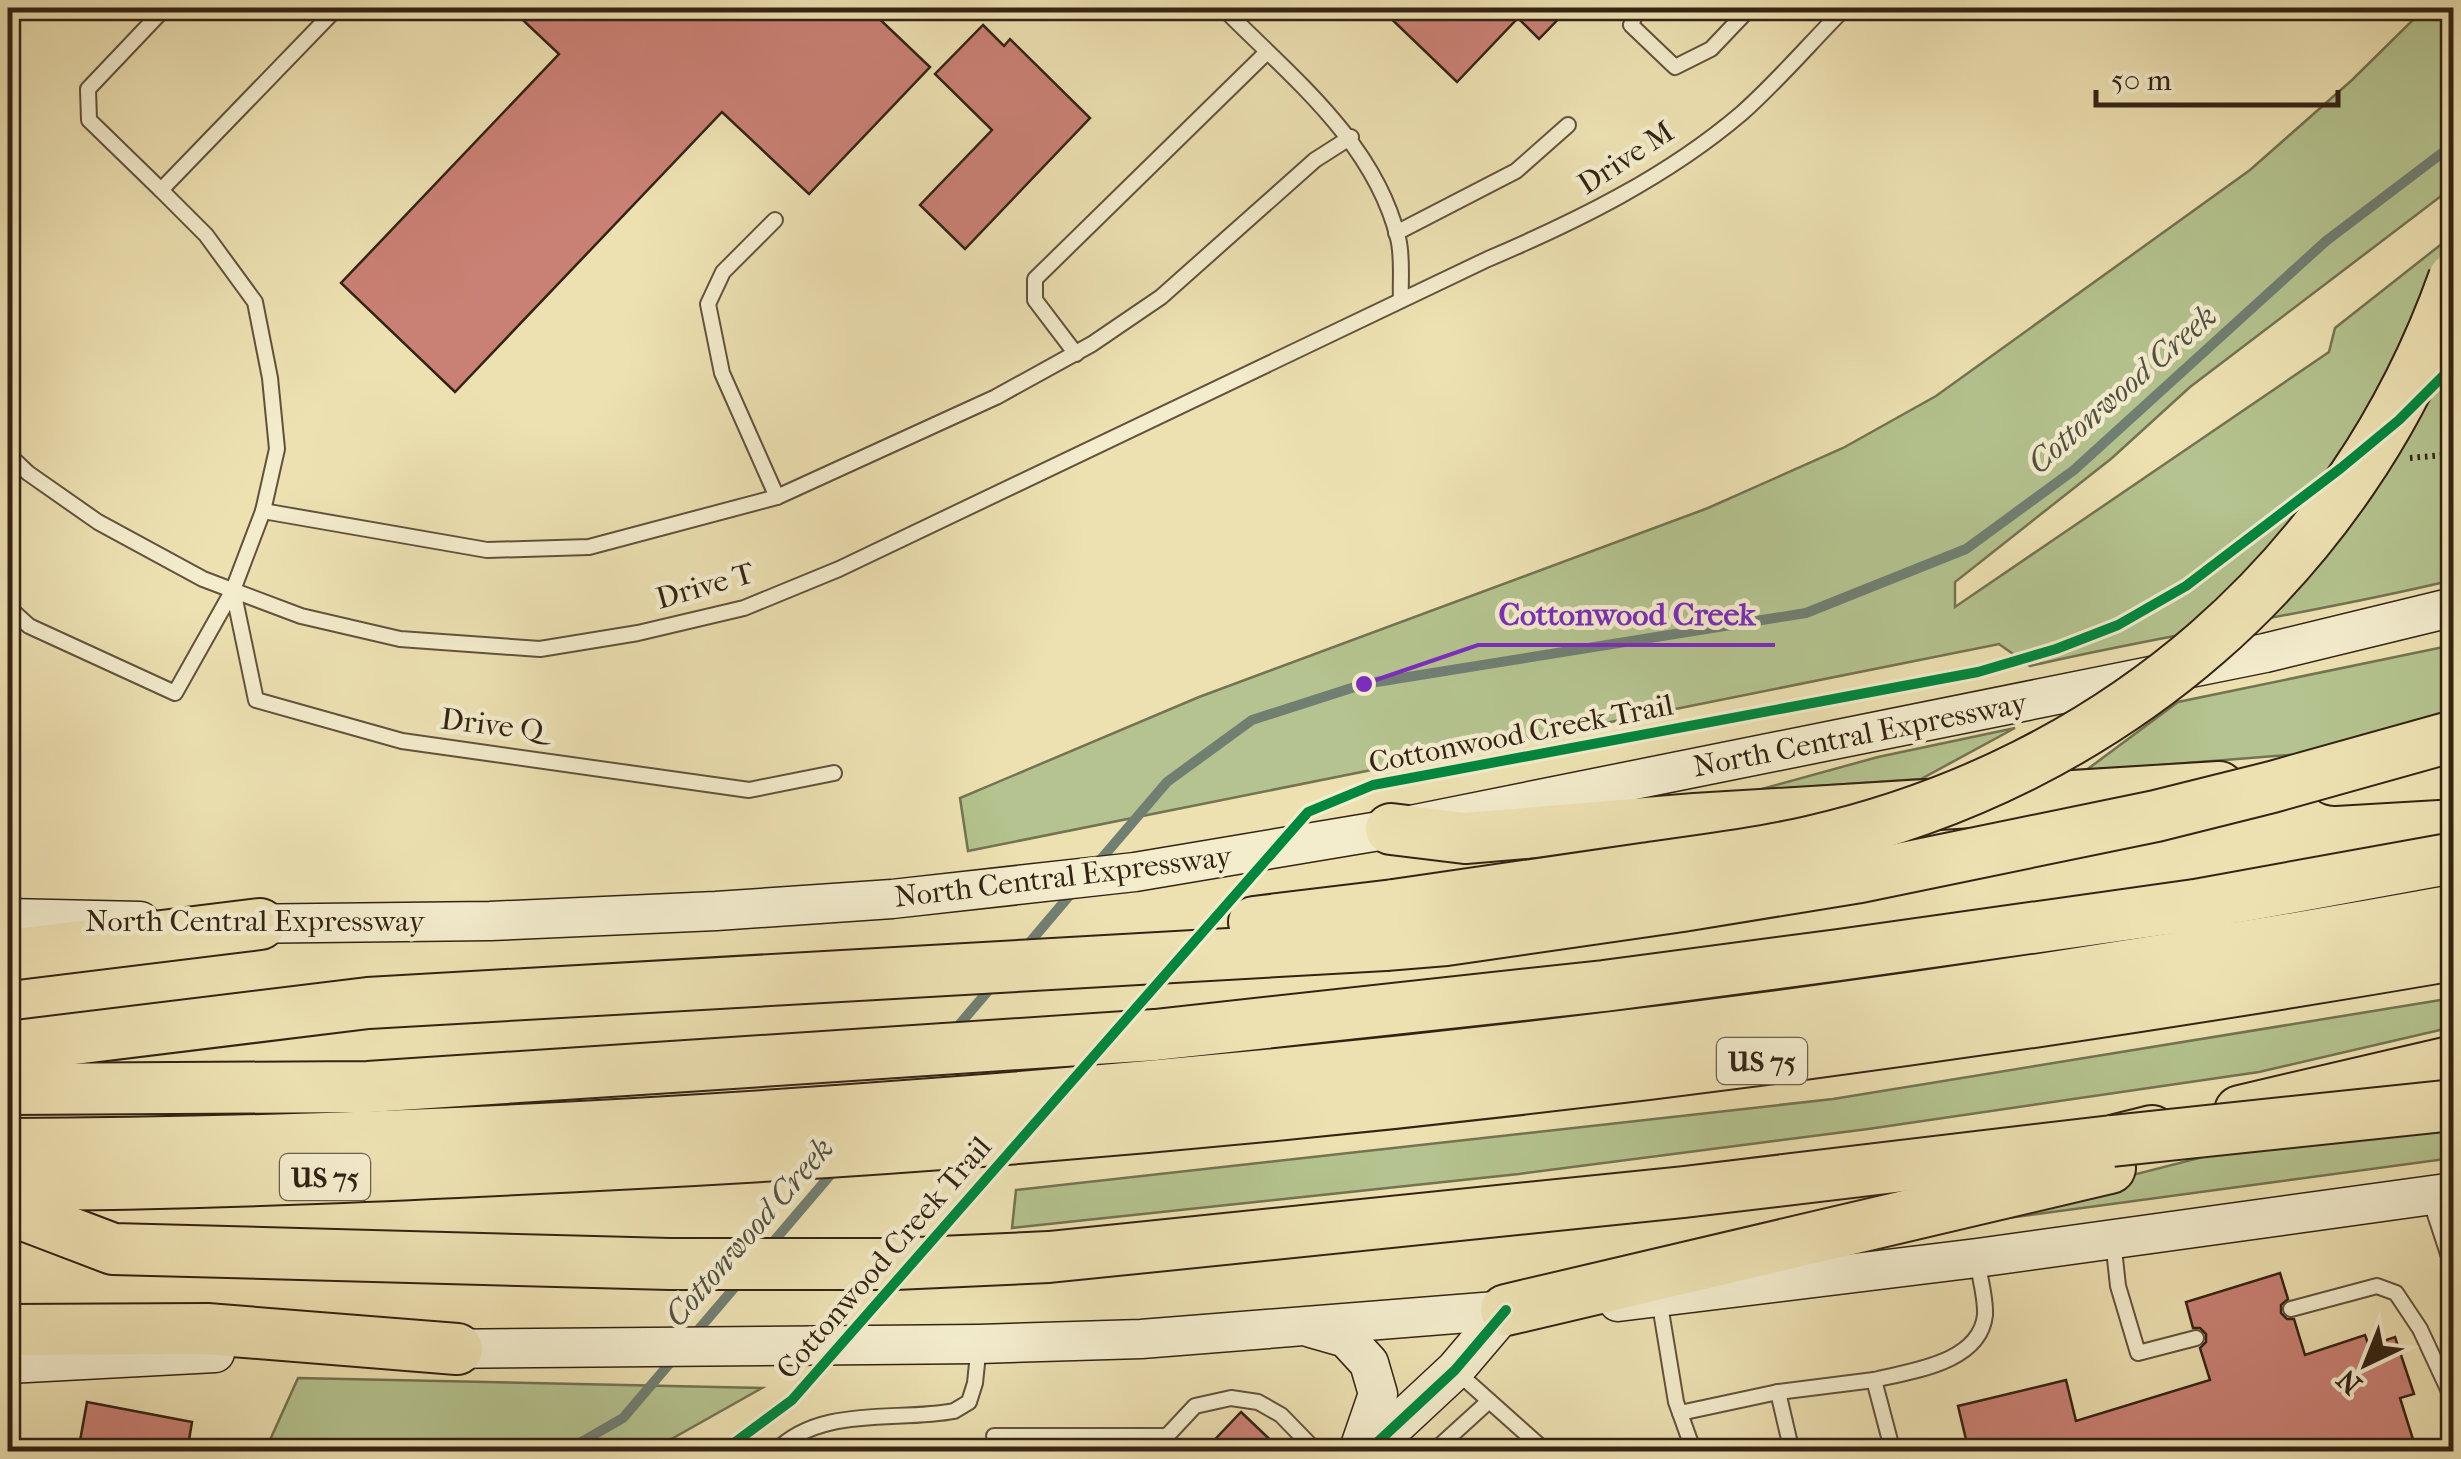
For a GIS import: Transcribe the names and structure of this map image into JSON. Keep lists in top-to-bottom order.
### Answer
{
  "streets": {
    "highway": ["US 75"],
    "main road": ["North Central Expressway"],
    "lane": ["Drive M", "Drive T", "Drive Q"],
    "cycle path": ["Cottonwood Creek Trail"]
  },
  "crossings": [
    ["Drive M", "Drive T"],
    ["Drive T", "Drive Q"]
  ],
  "water": ["Cottonwood Creek"],
  "places": ["Cottonwood Creek"],
  "scale_bar": "50 m",
  "north": "bottom left"
}
